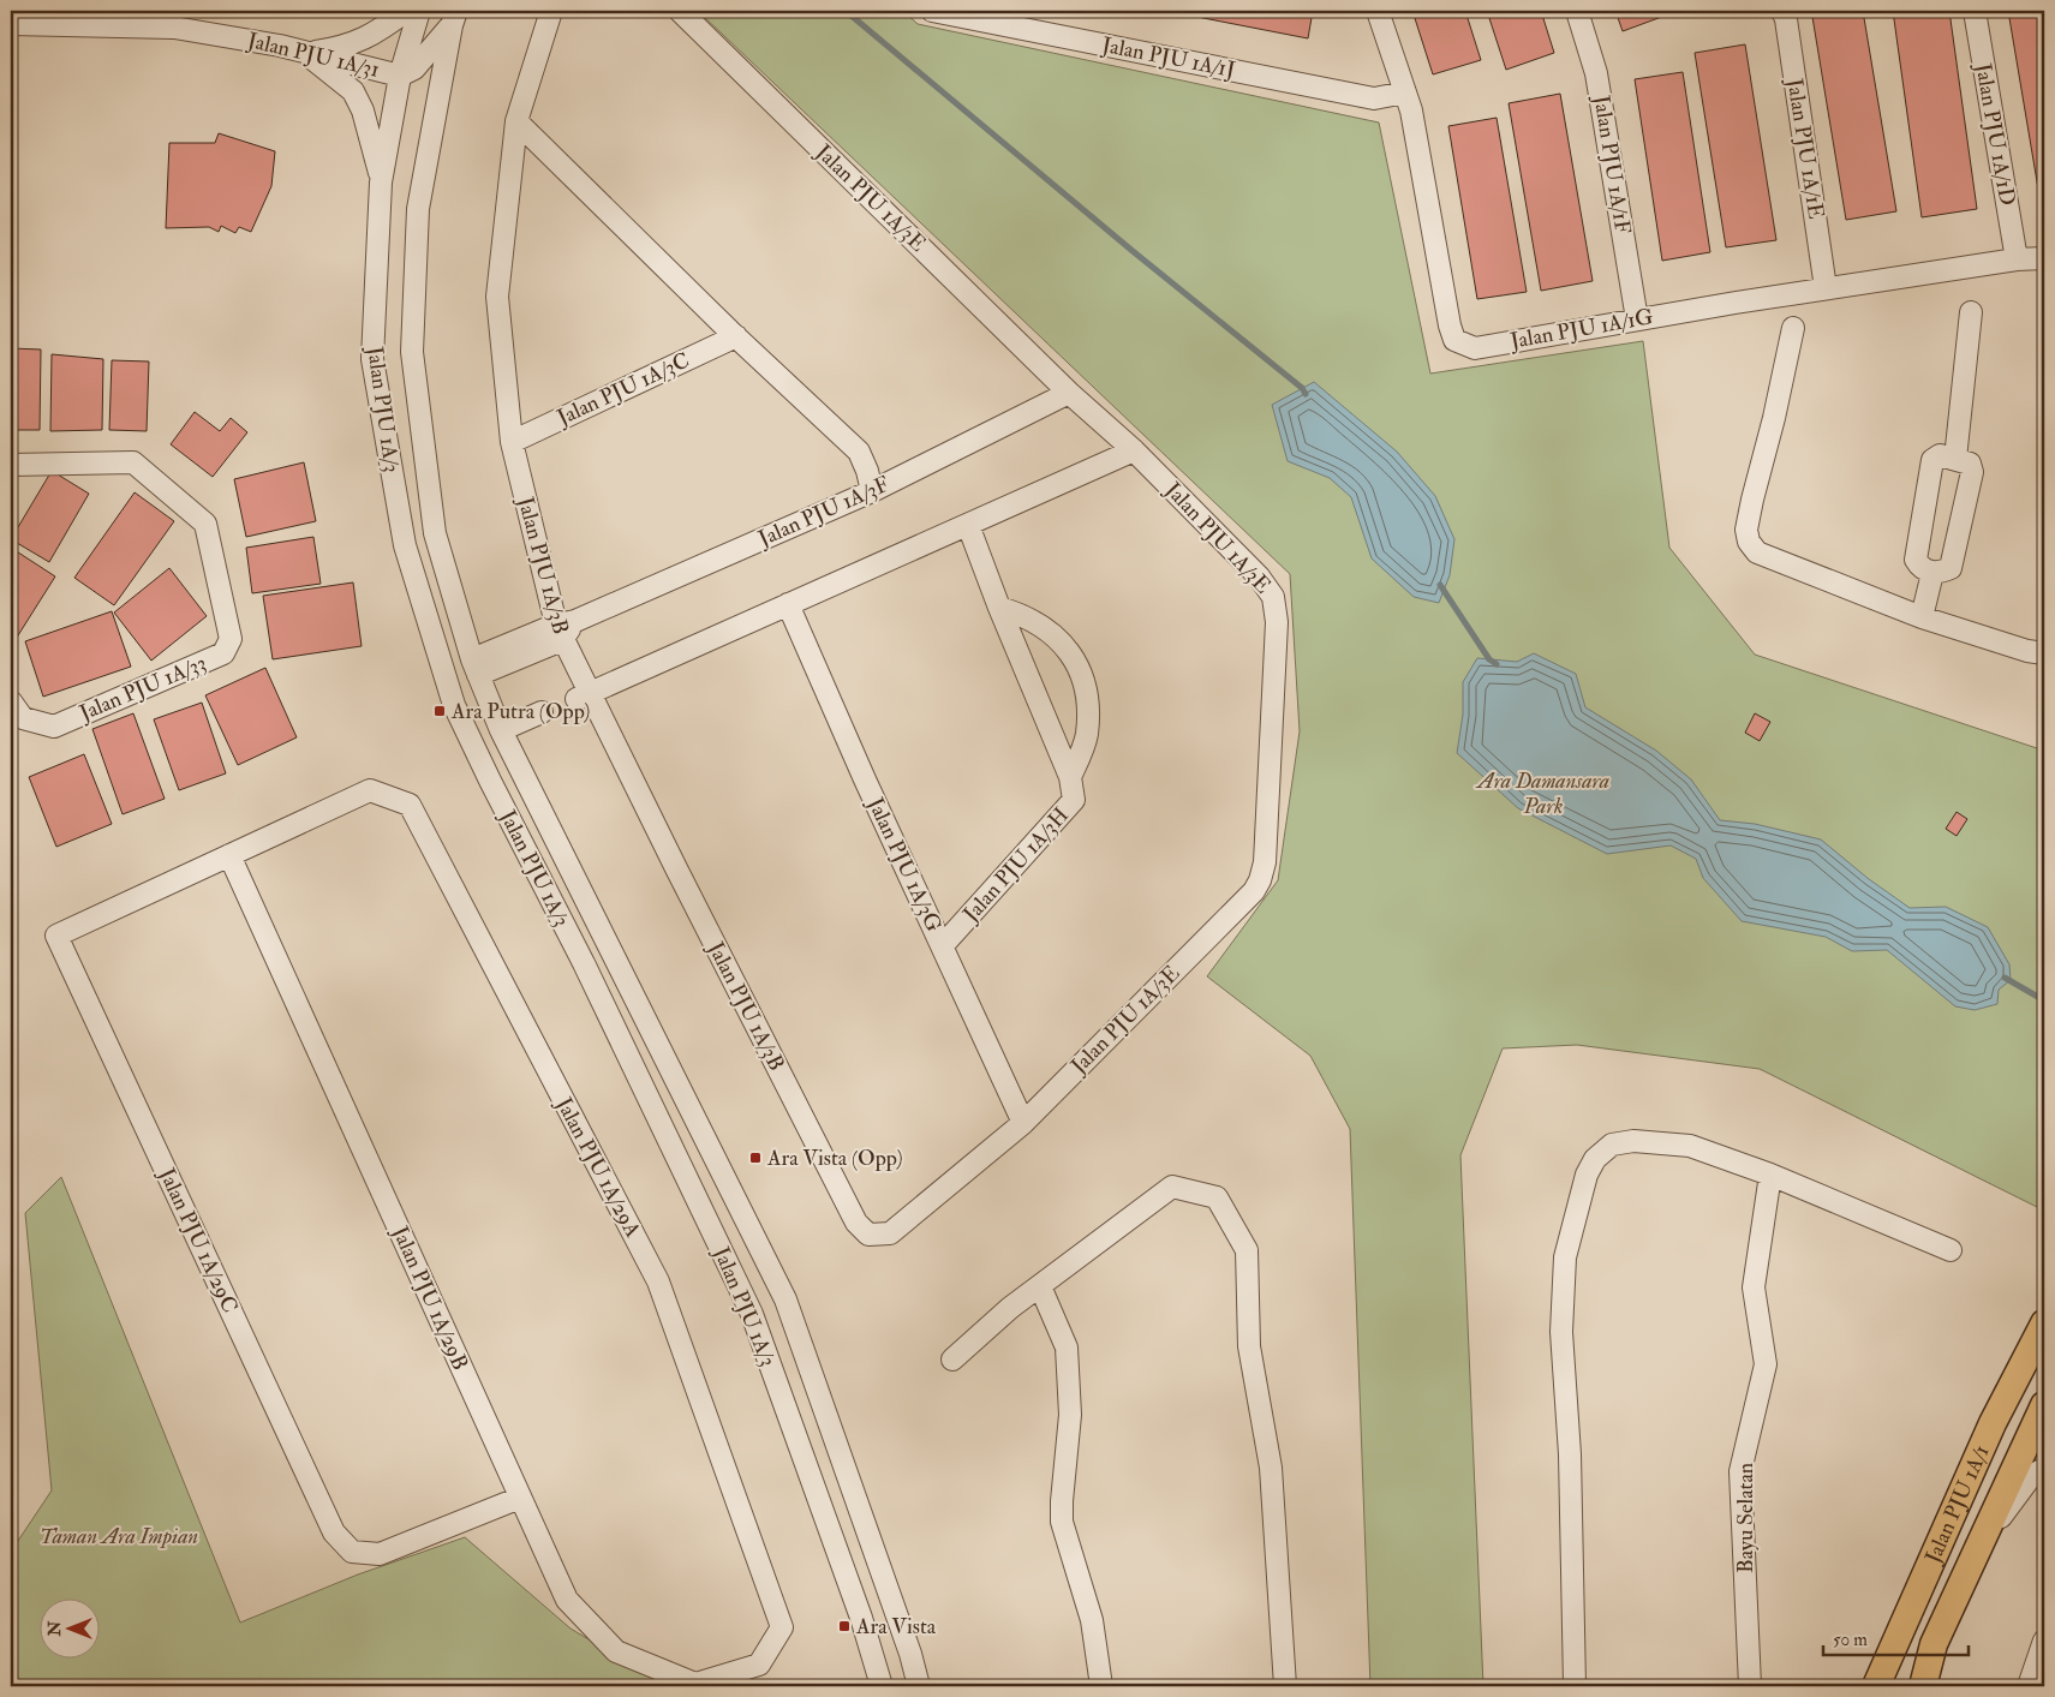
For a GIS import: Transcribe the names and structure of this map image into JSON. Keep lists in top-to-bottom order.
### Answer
{
  "streets": {
    "main road": ["Jalan PJU 1A/1"],
    "street": [
      "Jalan PJU 1A/31",
      "Jalan PJU 1A/1J",
      "Jalan PJU 1A/1D",
      "Jalan PJU 1A/1E",
      "Jalan PJU 1A/1F",
      "Jalan PJU 1A/3E",
      "Jalan PJU 1A/1G",
      "Jalan PJU 1A/3C",
      "Jalan PJU 1A/3",
      "Jalan PJU 1A/3F",
      "Jalan PJU 1A/3B",
      "Jalan PJU 1A/33",
      "Jalan PJU 1A/3G",
      "Jalan PJU 1A/3H",
      "Jalan PJU 1A/29A",
      "Jalan PJU 1A/29C",
      "Jalan PJU 1A/29B",
      "Bayu Selatan"
    ]
  },
  "crossings": [
    ["Jalan PJU 1A/31", "Jalan PJU 1A/3"],
    ["Jalan PJU 1A/1J", "Jalan PJU 1A/1G"],
    ["Jalan PJU 1A/1D", "Jalan PJU 1A/1G"],
    ["Jalan PJU 1A/1E", "Jalan PJU 1A/1G"],
    ["Jalan PJU 1A/1F", "Jalan PJU 1A/1G"],
    ["Jalan PJU 1A/3E", "Jalan PJU 1A/3F"],
    ["Jalan PJU 1A/3E", "Jalan PJU 1A/3B"],
    ["Jalan PJU 1A/3E", "Jalan PJU 1A/3G"],
    ["Jalan PJU 1A/3C", "Jalan PJU 1A/3B"],
    ["Jalan PJU 1A/3", "Jalan PJU 1A/3F"],
    ["Jalan PJU 1A/3F", "Jalan PJU 1A/3B"],
    ["Jalan PJU 1A/3G", "Jalan PJU 1A/3H"],
    ["Jalan PJU 1A/29A", "Jalan PJU 1A/29C"],
    ["Jalan PJU 1A/29A", "Jalan PJU 1A/29B"],
    ["Jalan PJU 1A/29C", "Jalan PJU 1A/29B"]
  ],
  "parks": ["Ara Damansara Park", "Taman Ara Impian"],
  "places": {
    "transit": ["Ara Putra (Opp)", "Ara Vista (Opp)", "Ara Vista"]
  },
  "scale_bar": "50 m",
  "north": "left"
}
